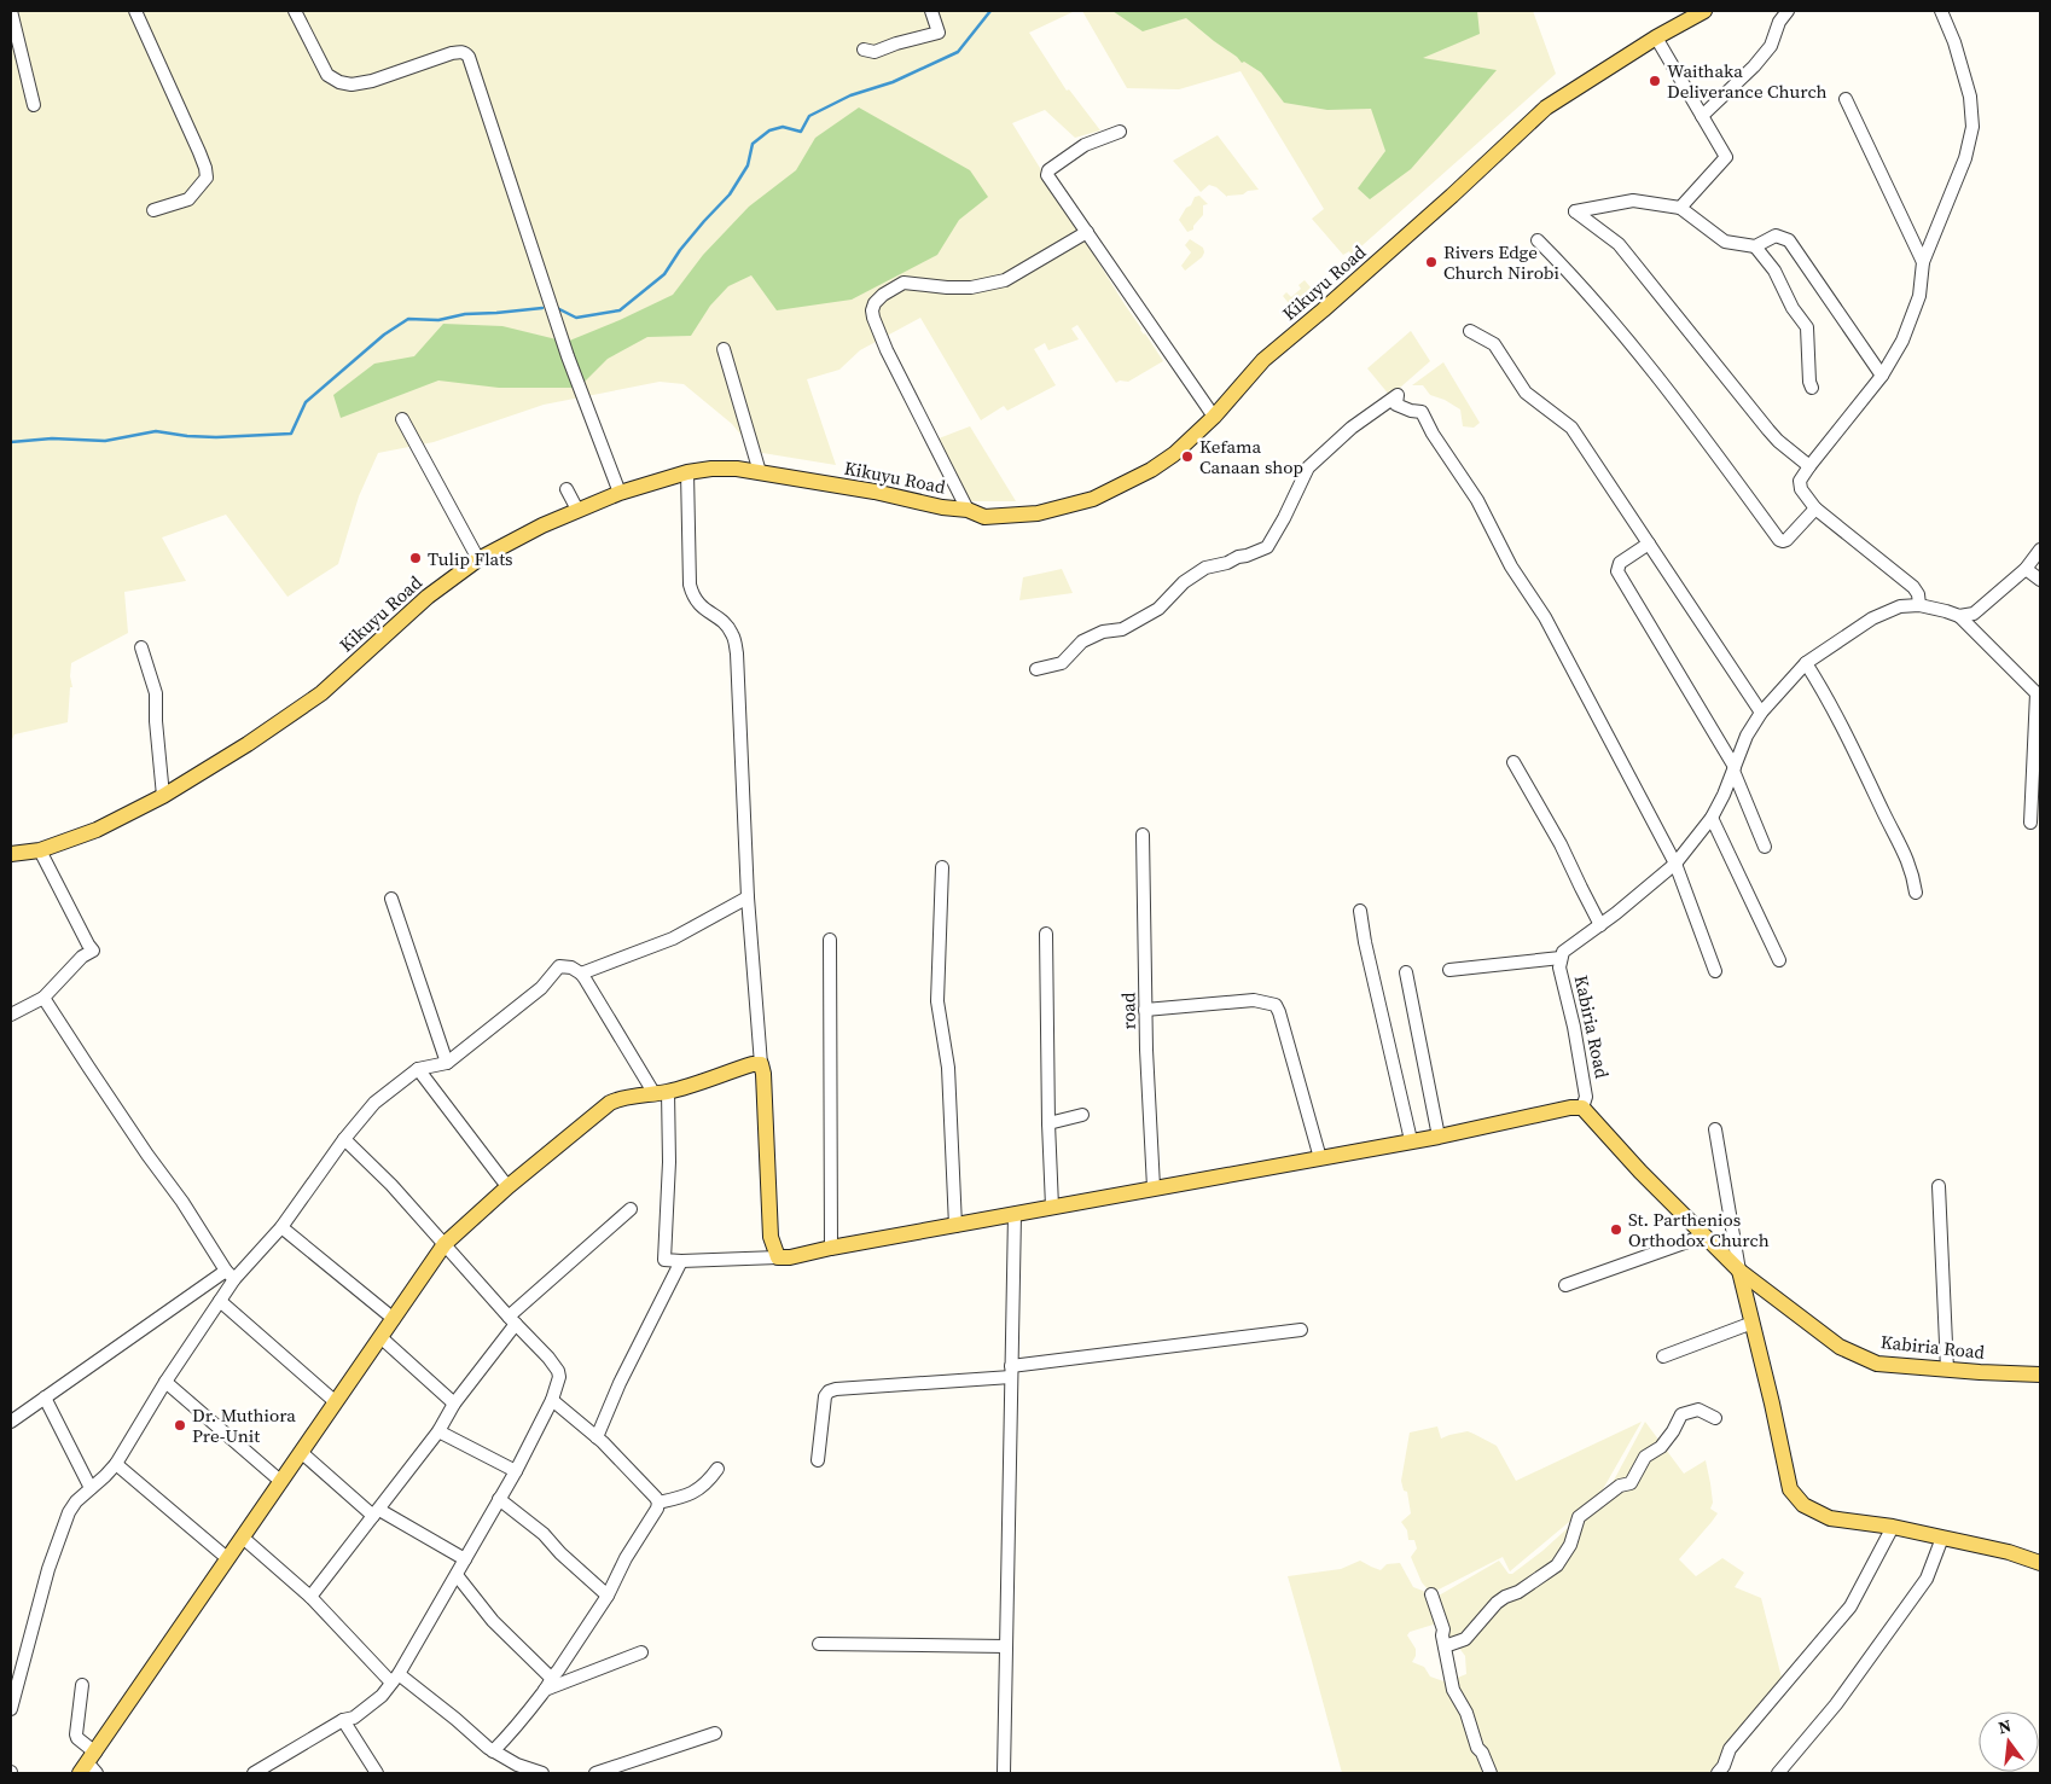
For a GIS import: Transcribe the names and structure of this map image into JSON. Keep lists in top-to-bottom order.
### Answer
{
  "streets": {
    "main road": ["Kikuyu Road", "Kabiria Road"],
    "street": ["road"]
  },
  "places": [
    "Waithaka Deliverance Church",
    "Rivers Edge Church Nirobi",
    "Kefama Canaan shop",
    "Tulip Flats",
    "St. Parthenios Orthodox Church",
    "Dr. Muthiora Pre-Unit"
  ],
  "north": "top"
}
